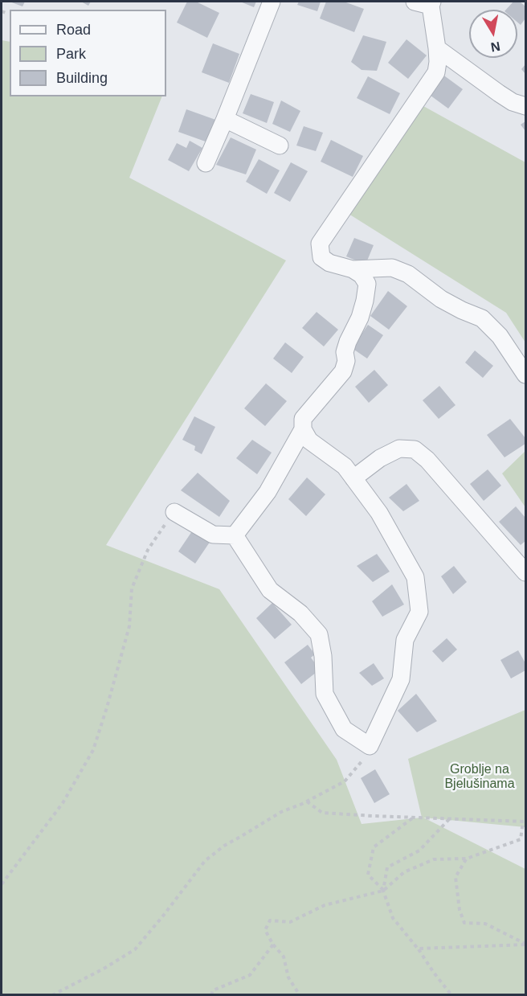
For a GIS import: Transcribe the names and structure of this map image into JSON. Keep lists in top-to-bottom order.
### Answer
{
  "parks": ["Groblje na Bjelušinama"],
  "legend": ["Road", "Park", "Building"],
  "north": "bottom"
}
